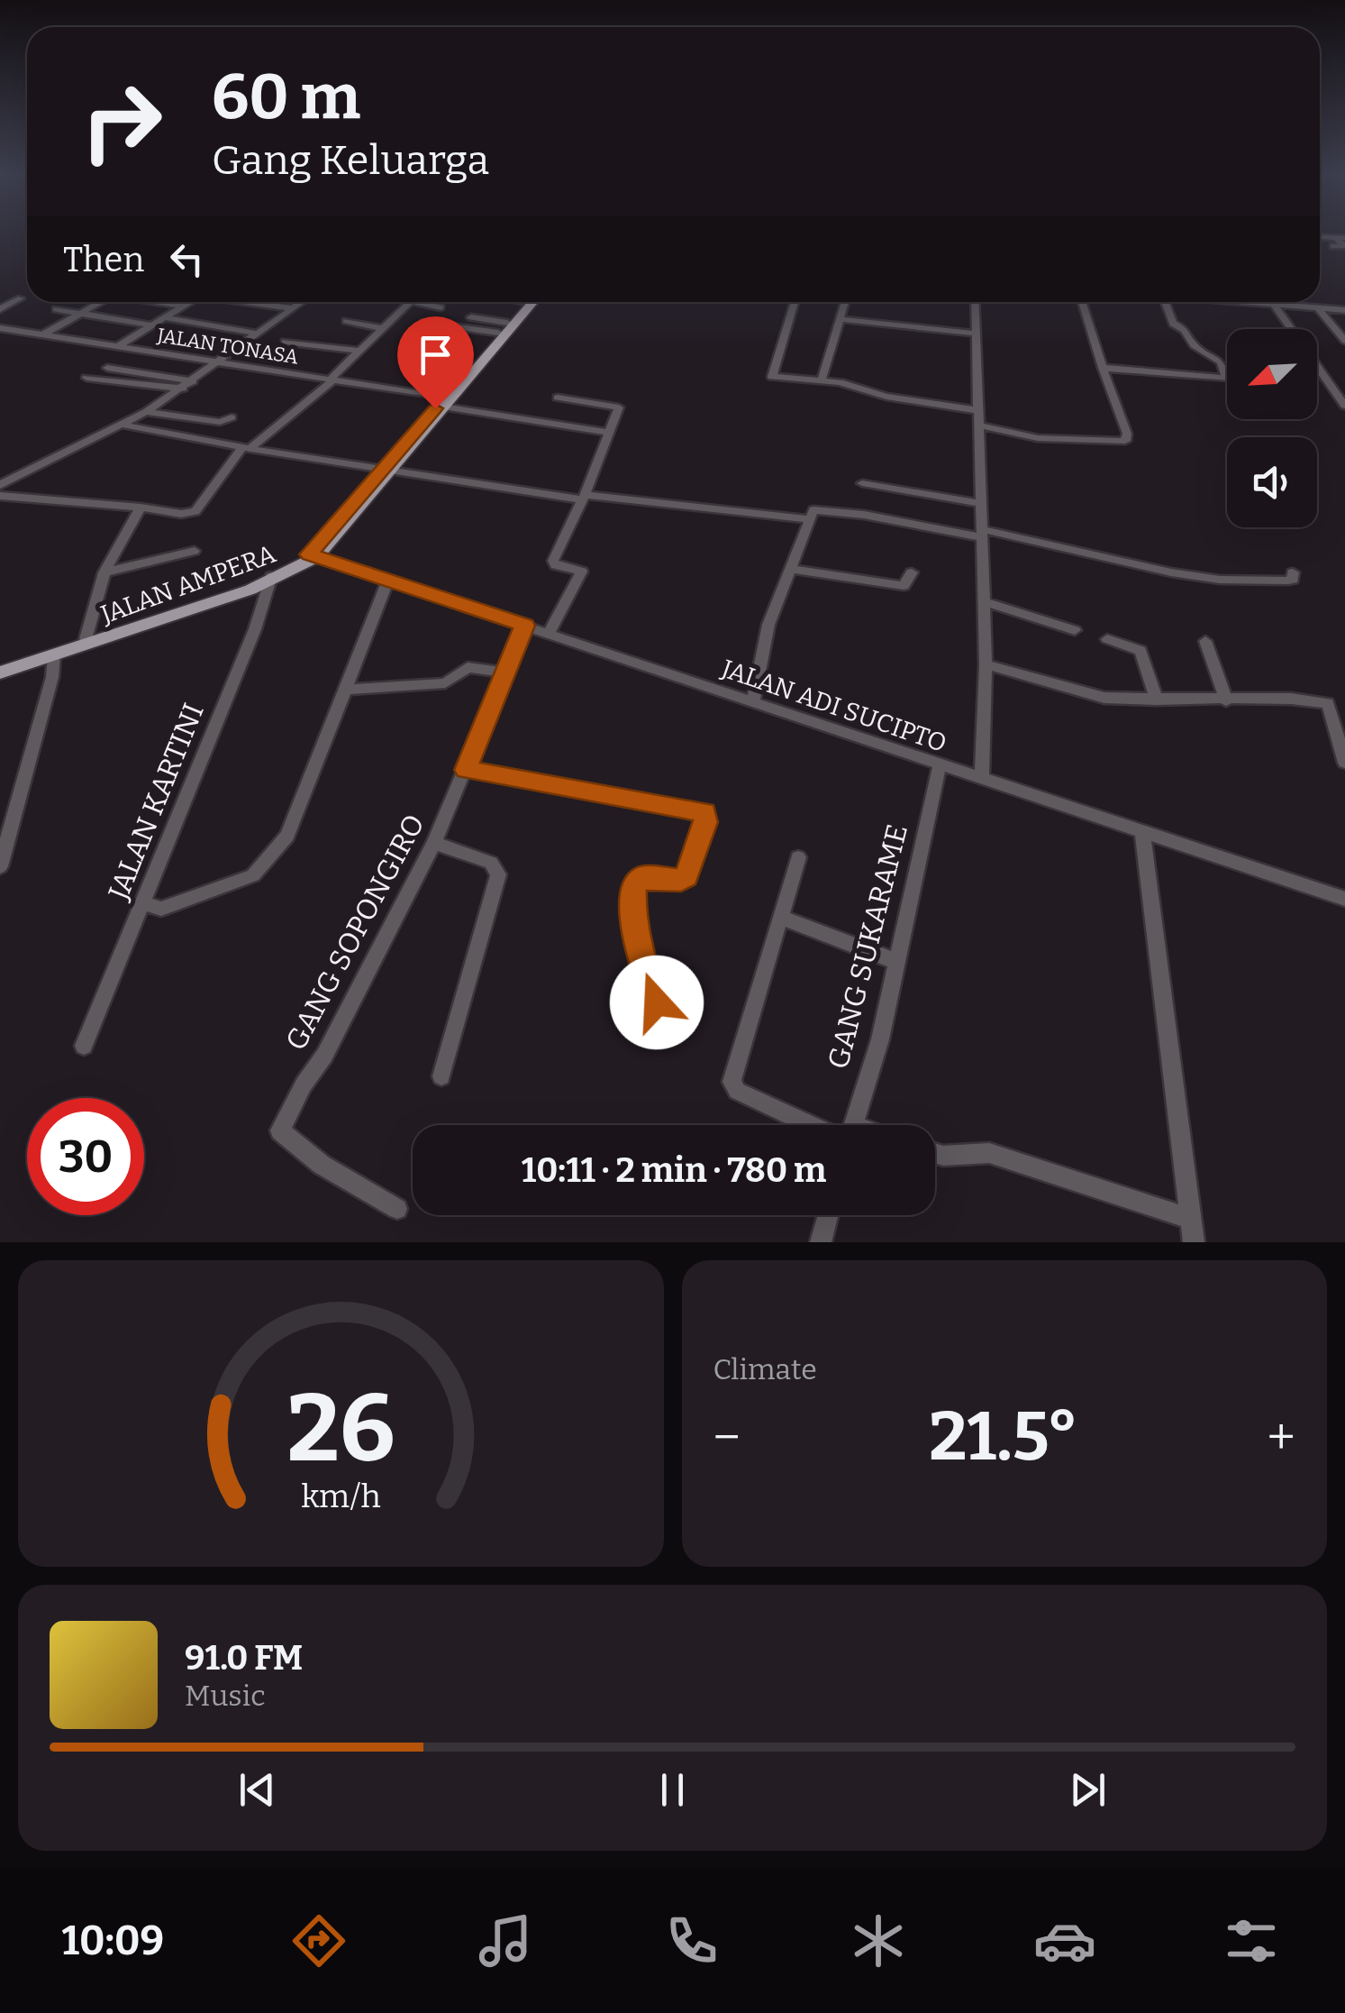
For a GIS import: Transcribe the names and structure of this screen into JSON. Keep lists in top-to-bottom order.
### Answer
{
  "streets": {
    "main road": ["JALAN AMPERA"],
    "street": [
      "JALAN TONASA",
      "JALAN ADI SUCIPTO",
      "JALAN KARTINI",
      "GANG SOPONGIRO",
      "GANG SUKARAME"
    ]
  },
  "crossings": [
    ["JALAN TONASA", "JALAN AMPERA"],
    ["JALAN AMPERA", "JALAN ADI SUCIPTO"],
    ["JALAN AMPERA", "JALAN KARTINI"],
    ["JALAN ADI SUCIPTO", "GANG SOPONGIRO"],
    ["JALAN ADI SUCIPTO", "GANG SUKARAME"]
  ],
  "north": "bottom left",
  "page": {
    "turn": ["60 m", "Gang Keluarga"],
    "then": "Then",
    "limit": "30",
    "trip": "10:11 · 2 min · 780 m",
    "tile": "Climate",
    "heat": ["−", "21.5°", "+"],
    "song": ["91.0 FM", "Music"],
    "tabs": "10:09",
    "gauge": ["26", "km/h"]
  }
}
